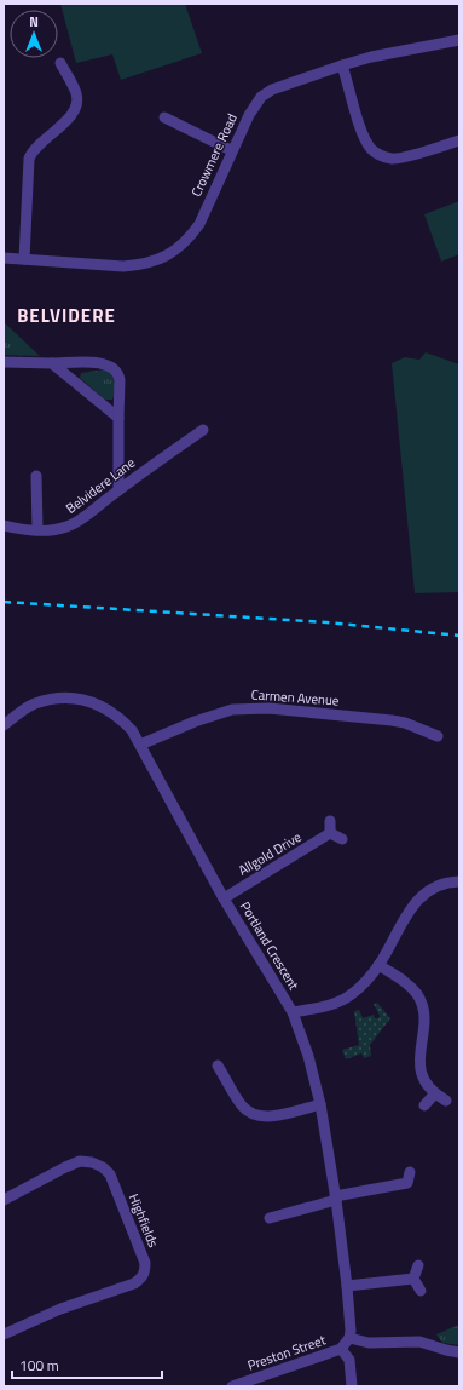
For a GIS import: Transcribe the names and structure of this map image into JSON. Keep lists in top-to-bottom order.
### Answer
{
  "streets": {
    "street": [
      "Crowmere Road",
      "Belvidere Lane",
      "Carmen Avenue",
      "Allgold Drive",
      "Portland Crescent",
      "Highfields",
      "Preston Street"
    ]
  },
  "crossings": [
    ["Carmen Avenue", "Portland Crescent"],
    ["Allgold Drive", "Portland Crescent"],
    ["Portland Crescent", "Preston Street"]
  ],
  "districts": ["BELVIDERE"],
  "scale_bar": "100 m",
  "north": "top"
}
